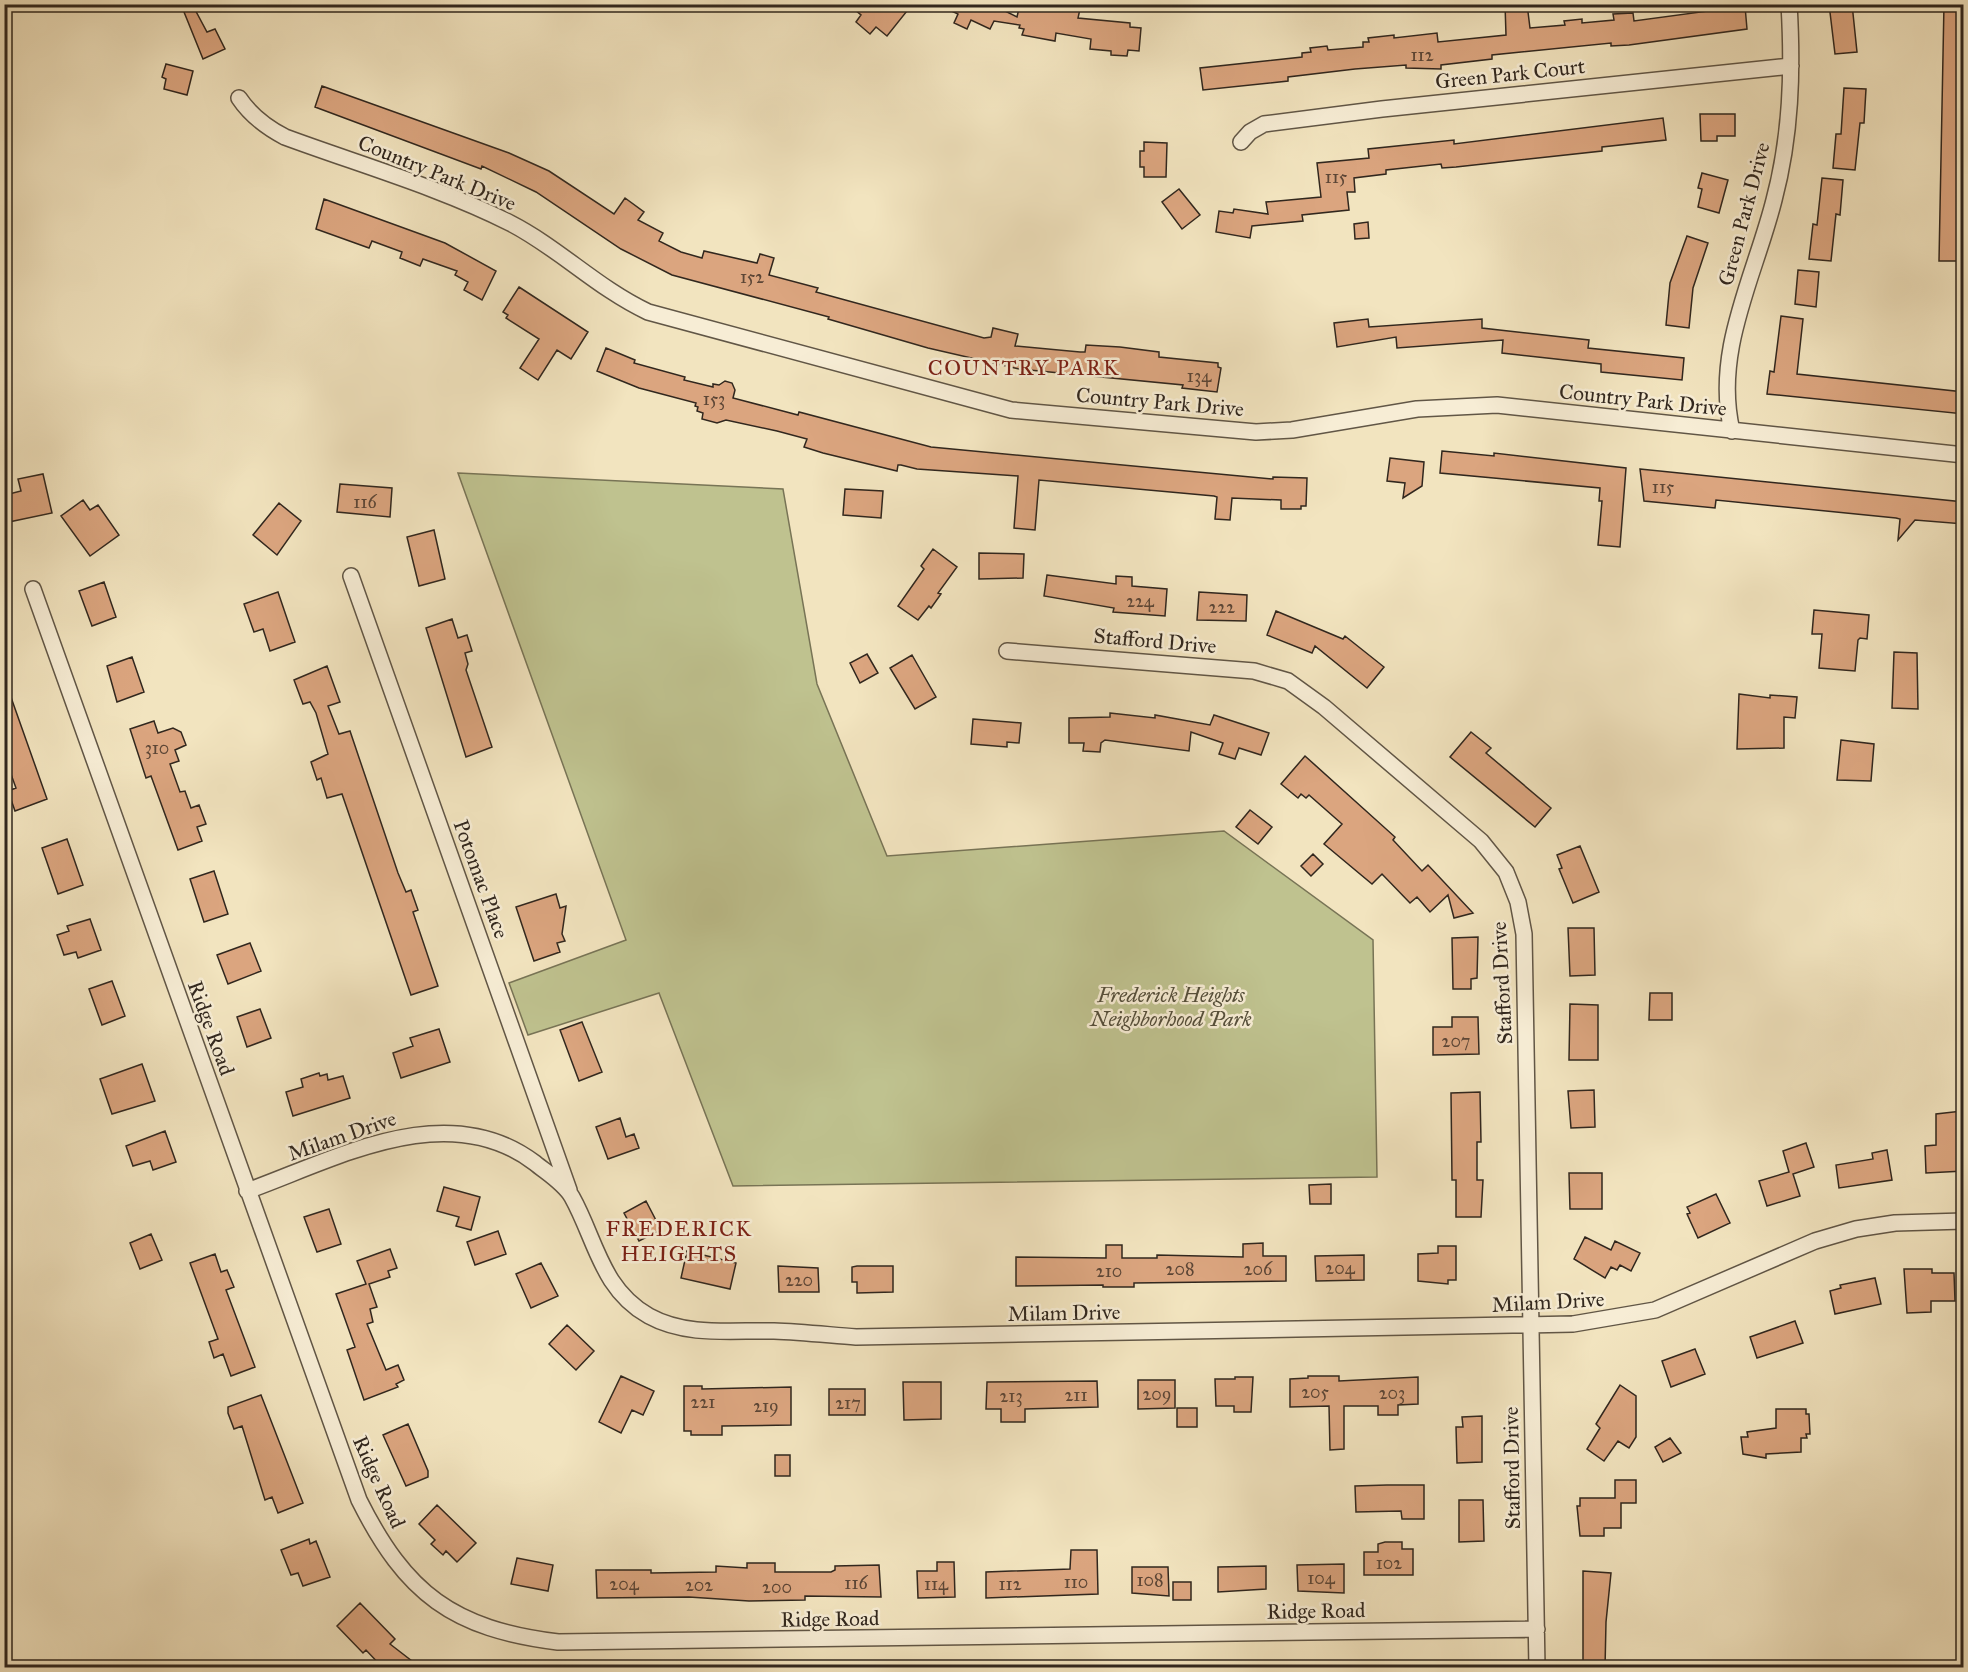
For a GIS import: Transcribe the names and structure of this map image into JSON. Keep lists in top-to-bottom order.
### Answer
{
  "streets": {
    "street": [
      "Green Park Court",
      "Country Park Drive",
      "Green Park Drive",
      "Stafford Drive",
      "Potomac Place",
      "Ridge Road",
      "Milam Drive"
    ]
  },
  "crossings": [
    ["Green Park Court", "Green Park Drive"],
    ["Country Park Drive", "Green Park Drive"],
    ["Stafford Drive", "Ridge Road"],
    ["Stafford Drive", "Milam Drive"],
    ["Potomac Place", "Milam Drive"],
    ["Ridge Road", "Milam Drive"]
  ],
  "districts": ["COUNTRY PARK", "FREDERICK HEIGHTS"],
  "parks": ["Frederick Heights Neighborhood Park"],
  "house_numbers": [
    "112",
    "115",
    "152",
    "134",
    "153",
    "115",
    "116",
    "224",
    "222",
    "310",
    "207",
    "204",
    "208",
    "206",
    "210",
    "220",
    "205",
    "203",
    "209",
    "211",
    "213",
    "221",
    "217",
    "219",
    "102",
    "104",
    "108",
    "110",
    "116",
    "204",
    "114",
    "112",
    "202",
    "200"
  ]
}
